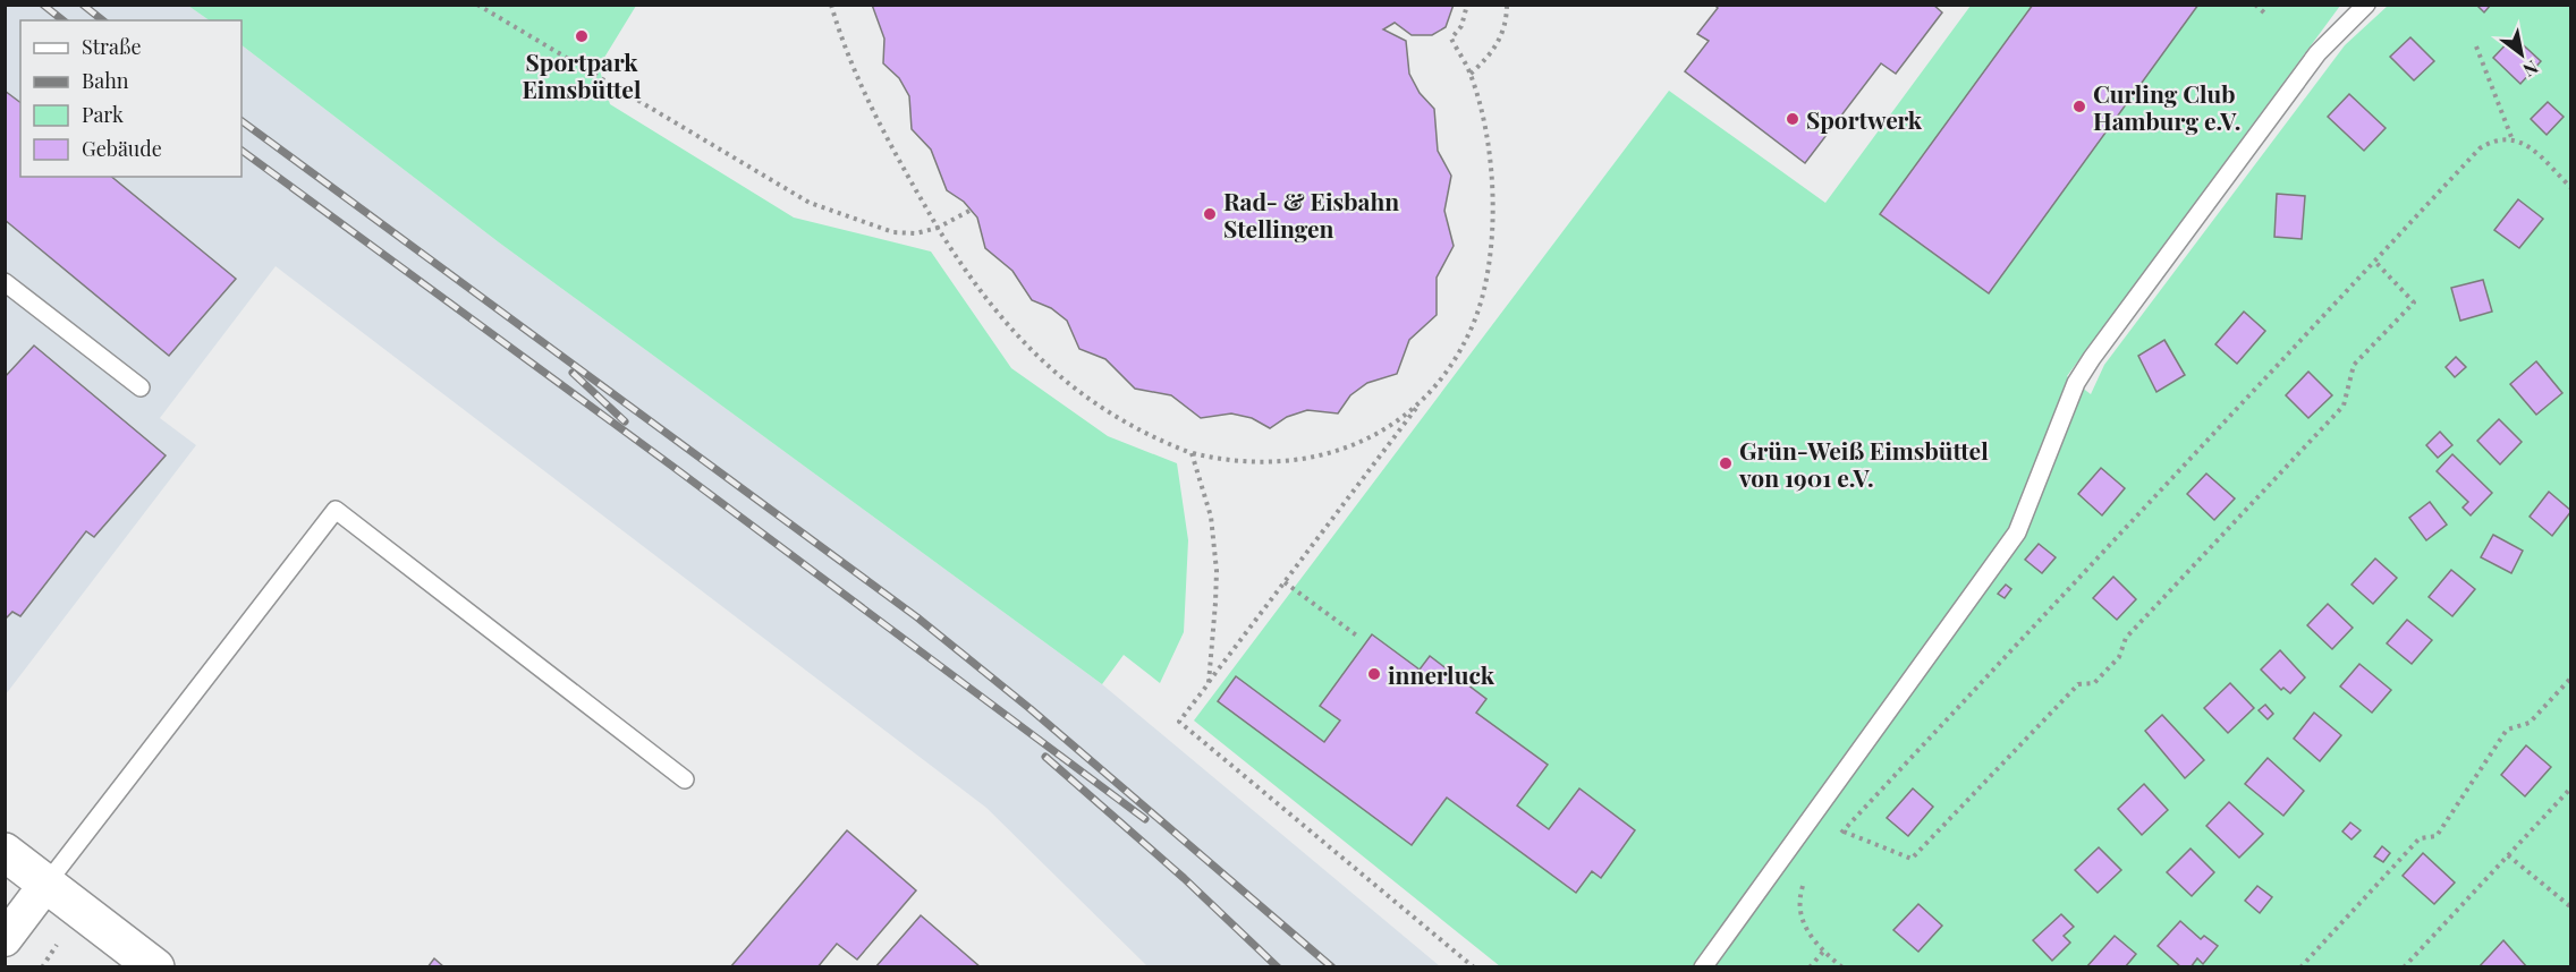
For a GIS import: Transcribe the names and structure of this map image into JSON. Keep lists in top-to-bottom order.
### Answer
{
  "places": [
    "Sportpark Eimsbüttel",
    "Curling Club Hamburg e.V.",
    "Sportwerk",
    "Rad- & Eisbahn Stellingen",
    "Grün-Weiß Eimsbüttel von 1901 e.V.",
    "innerluck"
  ],
  "legend": [
    "Straße",
    "Bahn",
    "Park",
    "Gebäude"
  ],
  "north": "bottom right"
}
